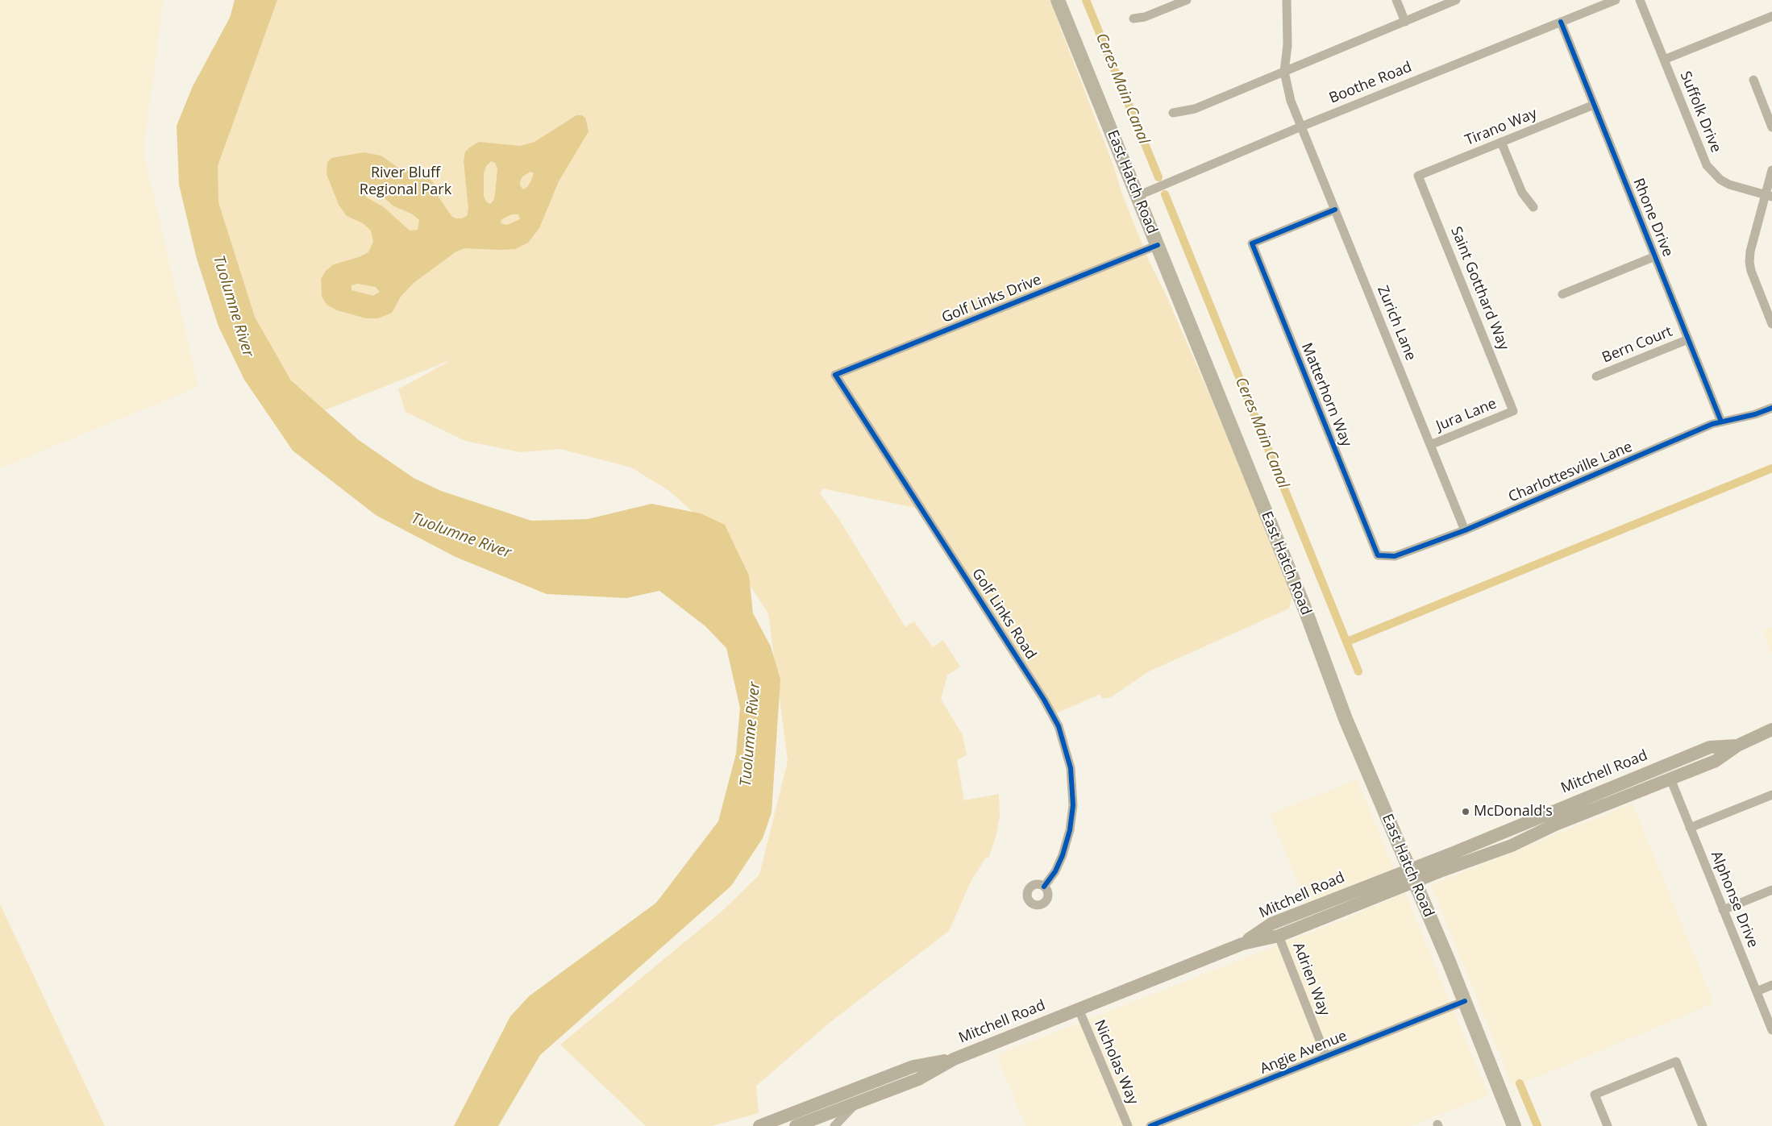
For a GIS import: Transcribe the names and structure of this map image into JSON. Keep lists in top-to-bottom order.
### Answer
{
  "streets": {
    "main road": ["East Hatch Road", "Mitchell Road"],
    "street": [
      "Boothe Road",
      "Suffolk Drive",
      "Tirano Way",
      "Rhone Drive",
      "Saint Gotthard Way",
      "Golf Links Drive",
      "Zurich Lane",
      "Bern Court",
      "Matterhorn Way",
      "Jura Lane",
      "Charlottesville Lane",
      "Golf Links Road",
      "Alphonse Drive",
      "Adrien Way",
      "Angie Avenue",
      "Nicholas Way"
    ]
  },
  "crossings": [
    ["Boothe Road", "East Hatch Road"],
    ["Boothe Road", "Rhone Drive"],
    ["Boothe Road", "Zurich Lane"],
    ["Tirano Way", "Rhone Drive"],
    ["Tirano Way", "Saint Gotthard Way"],
    ["East Hatch Road", "Golf Links Drive"],
    ["East Hatch Road", "Mitchell Road"],
    ["East Hatch Road", "Angie Avenue"],
    ["Rhone Drive", "Bern Court"],
    ["Rhone Drive", "Charlottesville Lane"],
    ["Saint Gotthard Way", "Jura Lane"],
    ["Golf Links Drive", "Golf Links Road"],
    ["Zurich Lane", "Matterhorn Way"],
    ["Zurich Lane", "Jura Lane"],
    ["Zurich Lane", "Charlottesville Lane"],
    ["Matterhorn Way", "Charlottesville Lane"],
    ["Mitchell Road", "Alphonse Drive"],
    ["Mitchell Road", "Adrien Way"],
    ["Mitchell Road", "Nicholas Way"],
    ["Adrien Way", "Angie Avenue"]
  ],
  "water": ["Ceres Main Canal", "Tuolumne River"],
  "parks": ["River Bluff Regional Park"],
  "places": ["McDonald's"]
}
